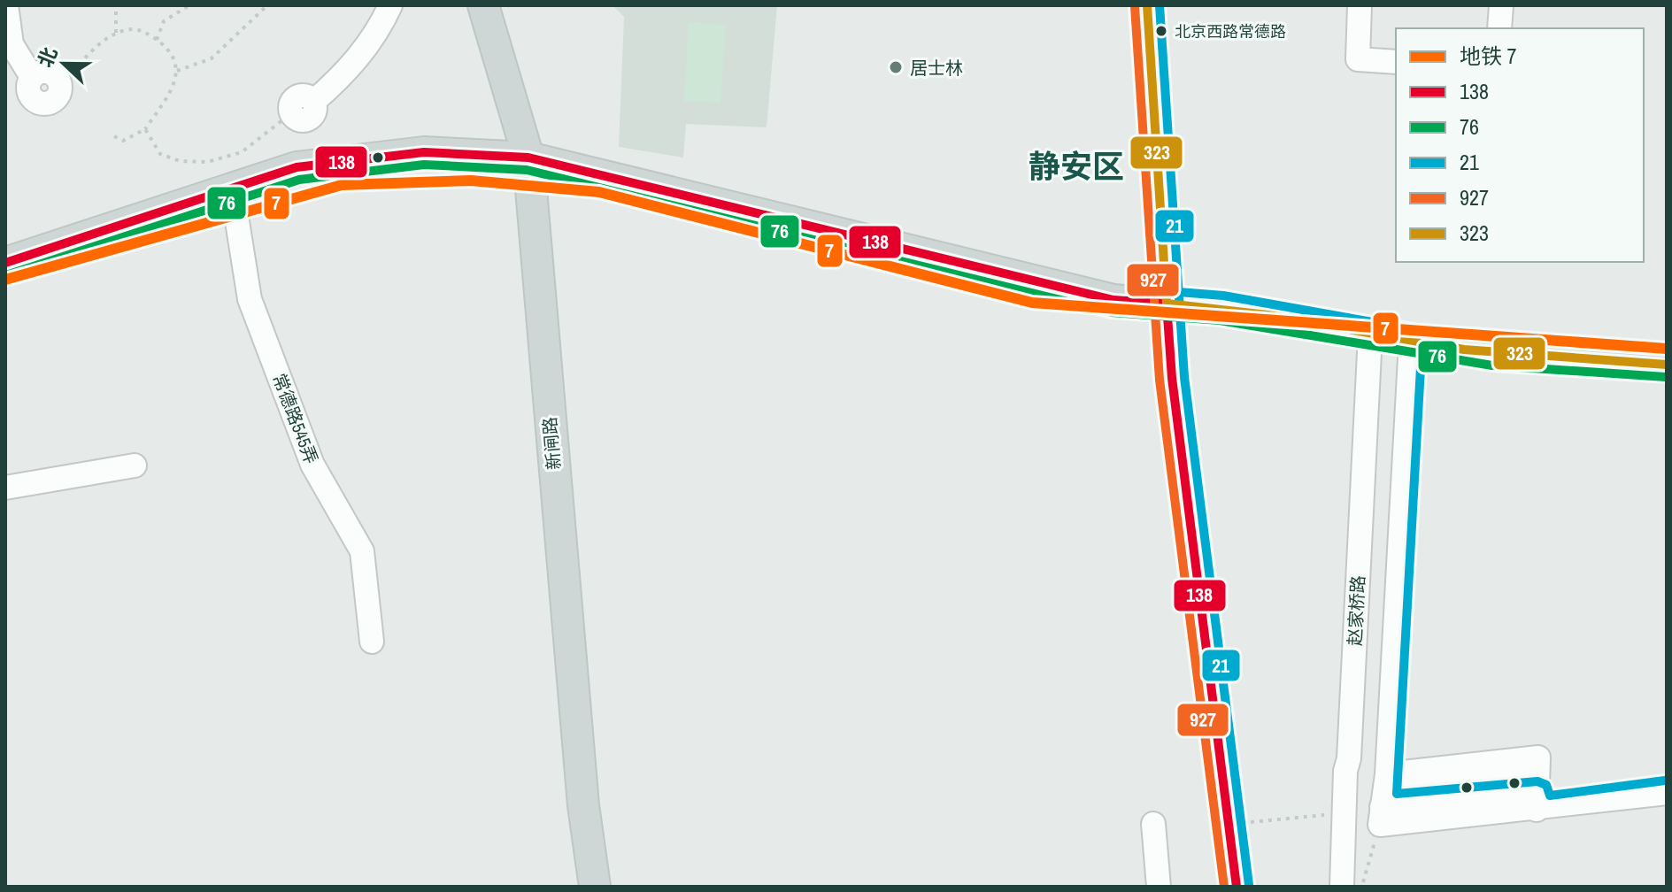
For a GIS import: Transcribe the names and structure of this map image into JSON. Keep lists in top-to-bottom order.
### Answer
{
  "streets": {
    "main road": ["新闸路"],
    "street": ["常德路545弄", "赵家桥路"]
  },
  "districts": ["静安区"],
  "places": ["北京西路常德路", "居士林"],
  "lines": [
    "transit line 21",
    "transit line 323",
    "transit line 927",
    "transit line 138",
    "transit line 76",
    "metro line 7"
  ],
  "legend": [
    "地铁 7",
    "138",
    "76",
    "21",
    "927",
    "323"
  ],
  "north": "left"
}
